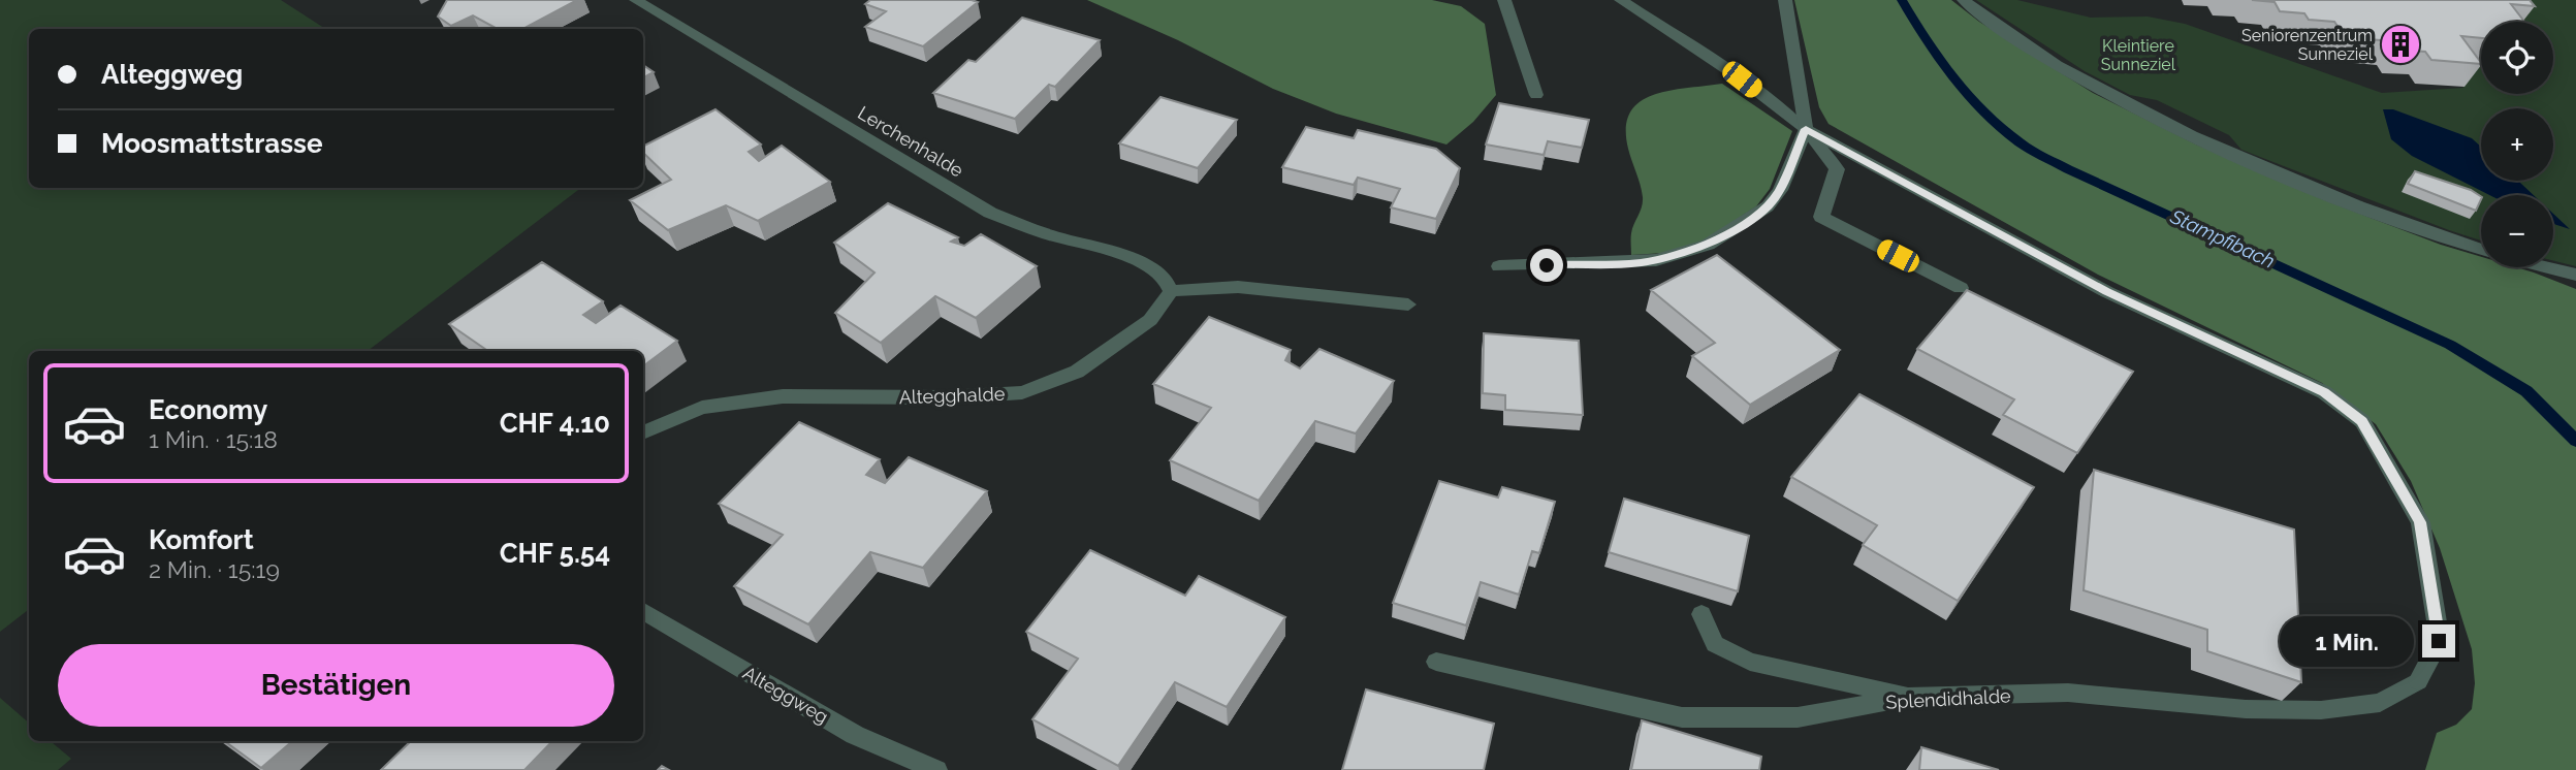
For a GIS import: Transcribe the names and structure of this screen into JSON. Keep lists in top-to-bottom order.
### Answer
{
  "streets": {
    "street": [
      "Lerchenhalde",
      "Altegghalde",
      "Alteggweg",
      "Splendidhalde"
    ]
  },
  "crossings": [
    ["Lerchenhalde", "Altegghalde"]
  ],
  "water": ["Stampfibach"],
  "parks": ["Kleintiere Sunneziel"],
  "places": {
    "building": ["Seniorenzentrum Sunneziel"]
  },
  "page": {
    "map_buttons": ["+", "−"],
    "banner": ["Alteggweg", "Moosmattstrasse"],
    "list": [
      {
        "name": "Economy",
        "note": "1 Min. · 15:18",
        "value": "CHF 4.10"
      },
      {
        "name": "Komfort",
        "note": "2 Min. · 15:19",
        "value": "CHF 5.54"
      }
    ],
    "bubble": "1 Min.",
    "buttons": "Bestätigen"
  }
}
